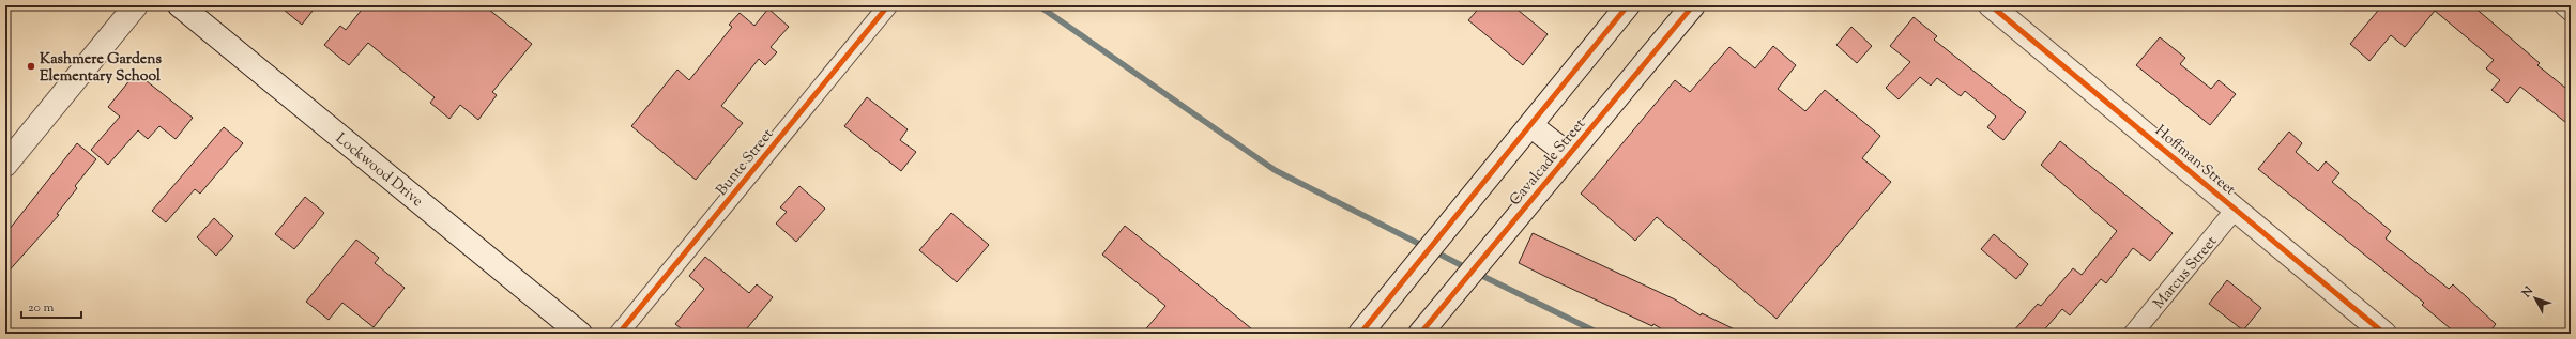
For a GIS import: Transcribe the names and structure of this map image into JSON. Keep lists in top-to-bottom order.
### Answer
{
  "streets": {
    "main road": ["Hoffman Street", "Cavalcade Street", "Lockwood Drive"],
    "street": ["Bunte Street", "Marcus Street"]
  },
  "crossings": [
    ["Hoffman Street", "Marcus Street"]
  ],
  "places": ["Kashmere Gardens Elementary School"],
  "scale_bar": "20 m",
  "north": "top left"
}
